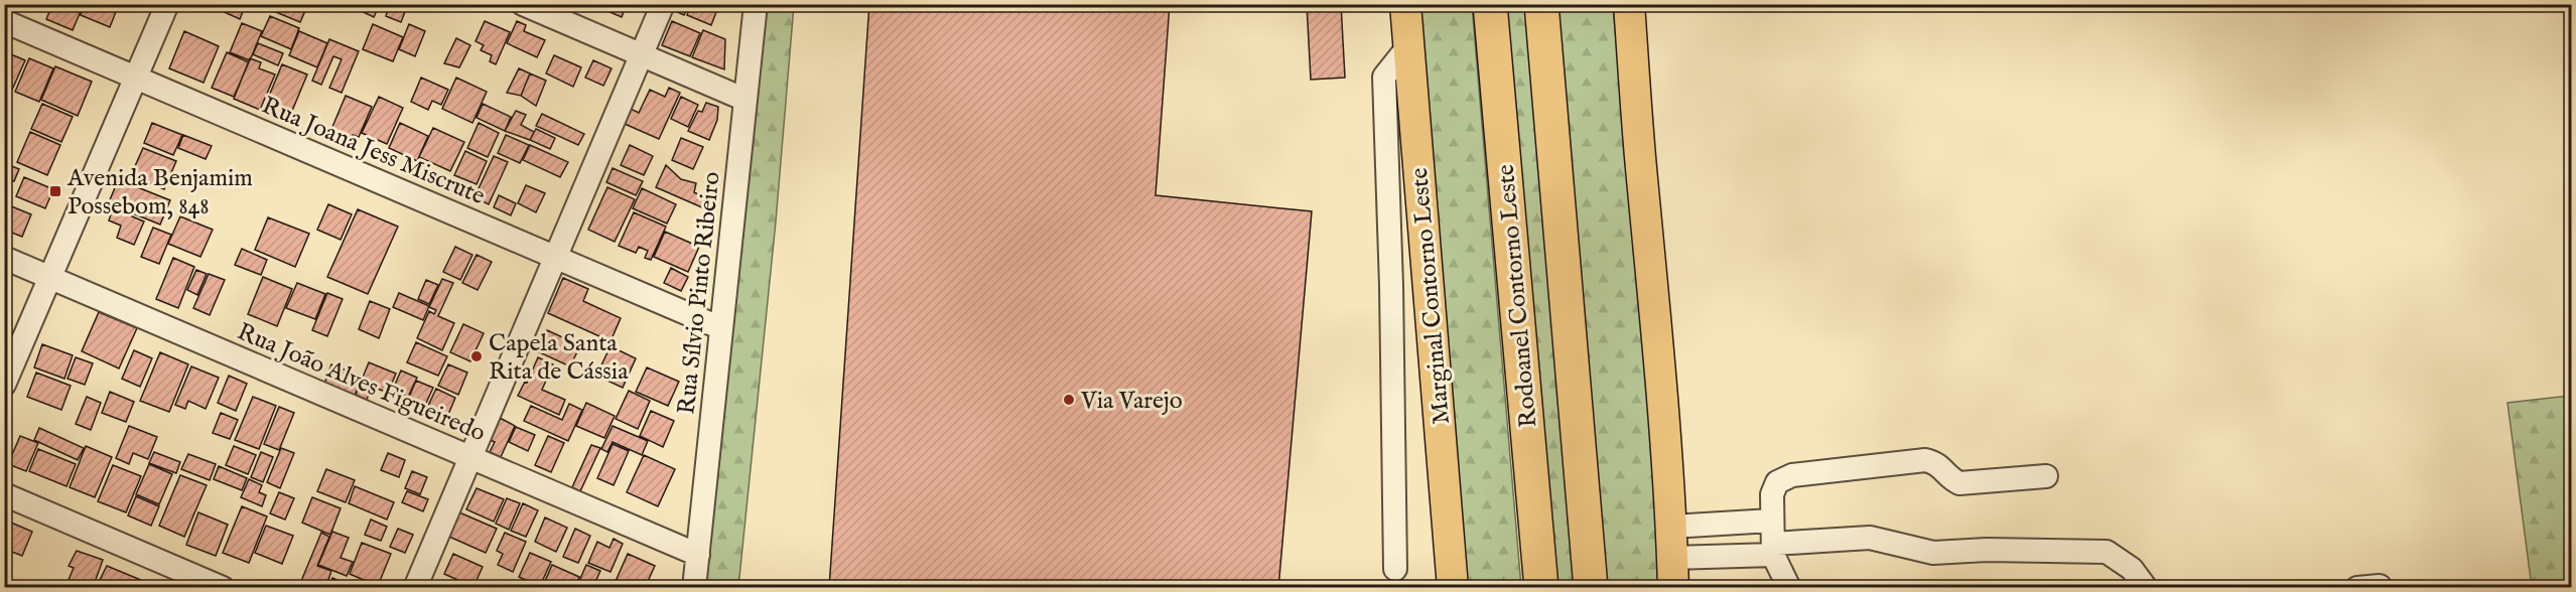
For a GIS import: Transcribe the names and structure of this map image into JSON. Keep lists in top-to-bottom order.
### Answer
{
  "streets": {
    "highway": ["Rodoanel Contorno Leste"],
    "main road": ["Marginal Contorno Leste"],
    "street": ["Rua Joana Jess Miscrute", "Rua Sílvio Pinto Ribeiro", "Rua João Alves Figueiredo"]
  },
  "crossings": [
    ["Rua Joana Jess Miscrute", "Rua Sílvio Pinto Ribeiro"],
    ["Rua Sílvio Pinto Ribeiro", "Rua João Alves Figueiredo"]
  ],
  "places": {
    "transit": ["Avenida Benjamim Possebom, 848"],
    "other": ["Capela Santa Rita de Cássia", "Via Varejo"]
  }
}
